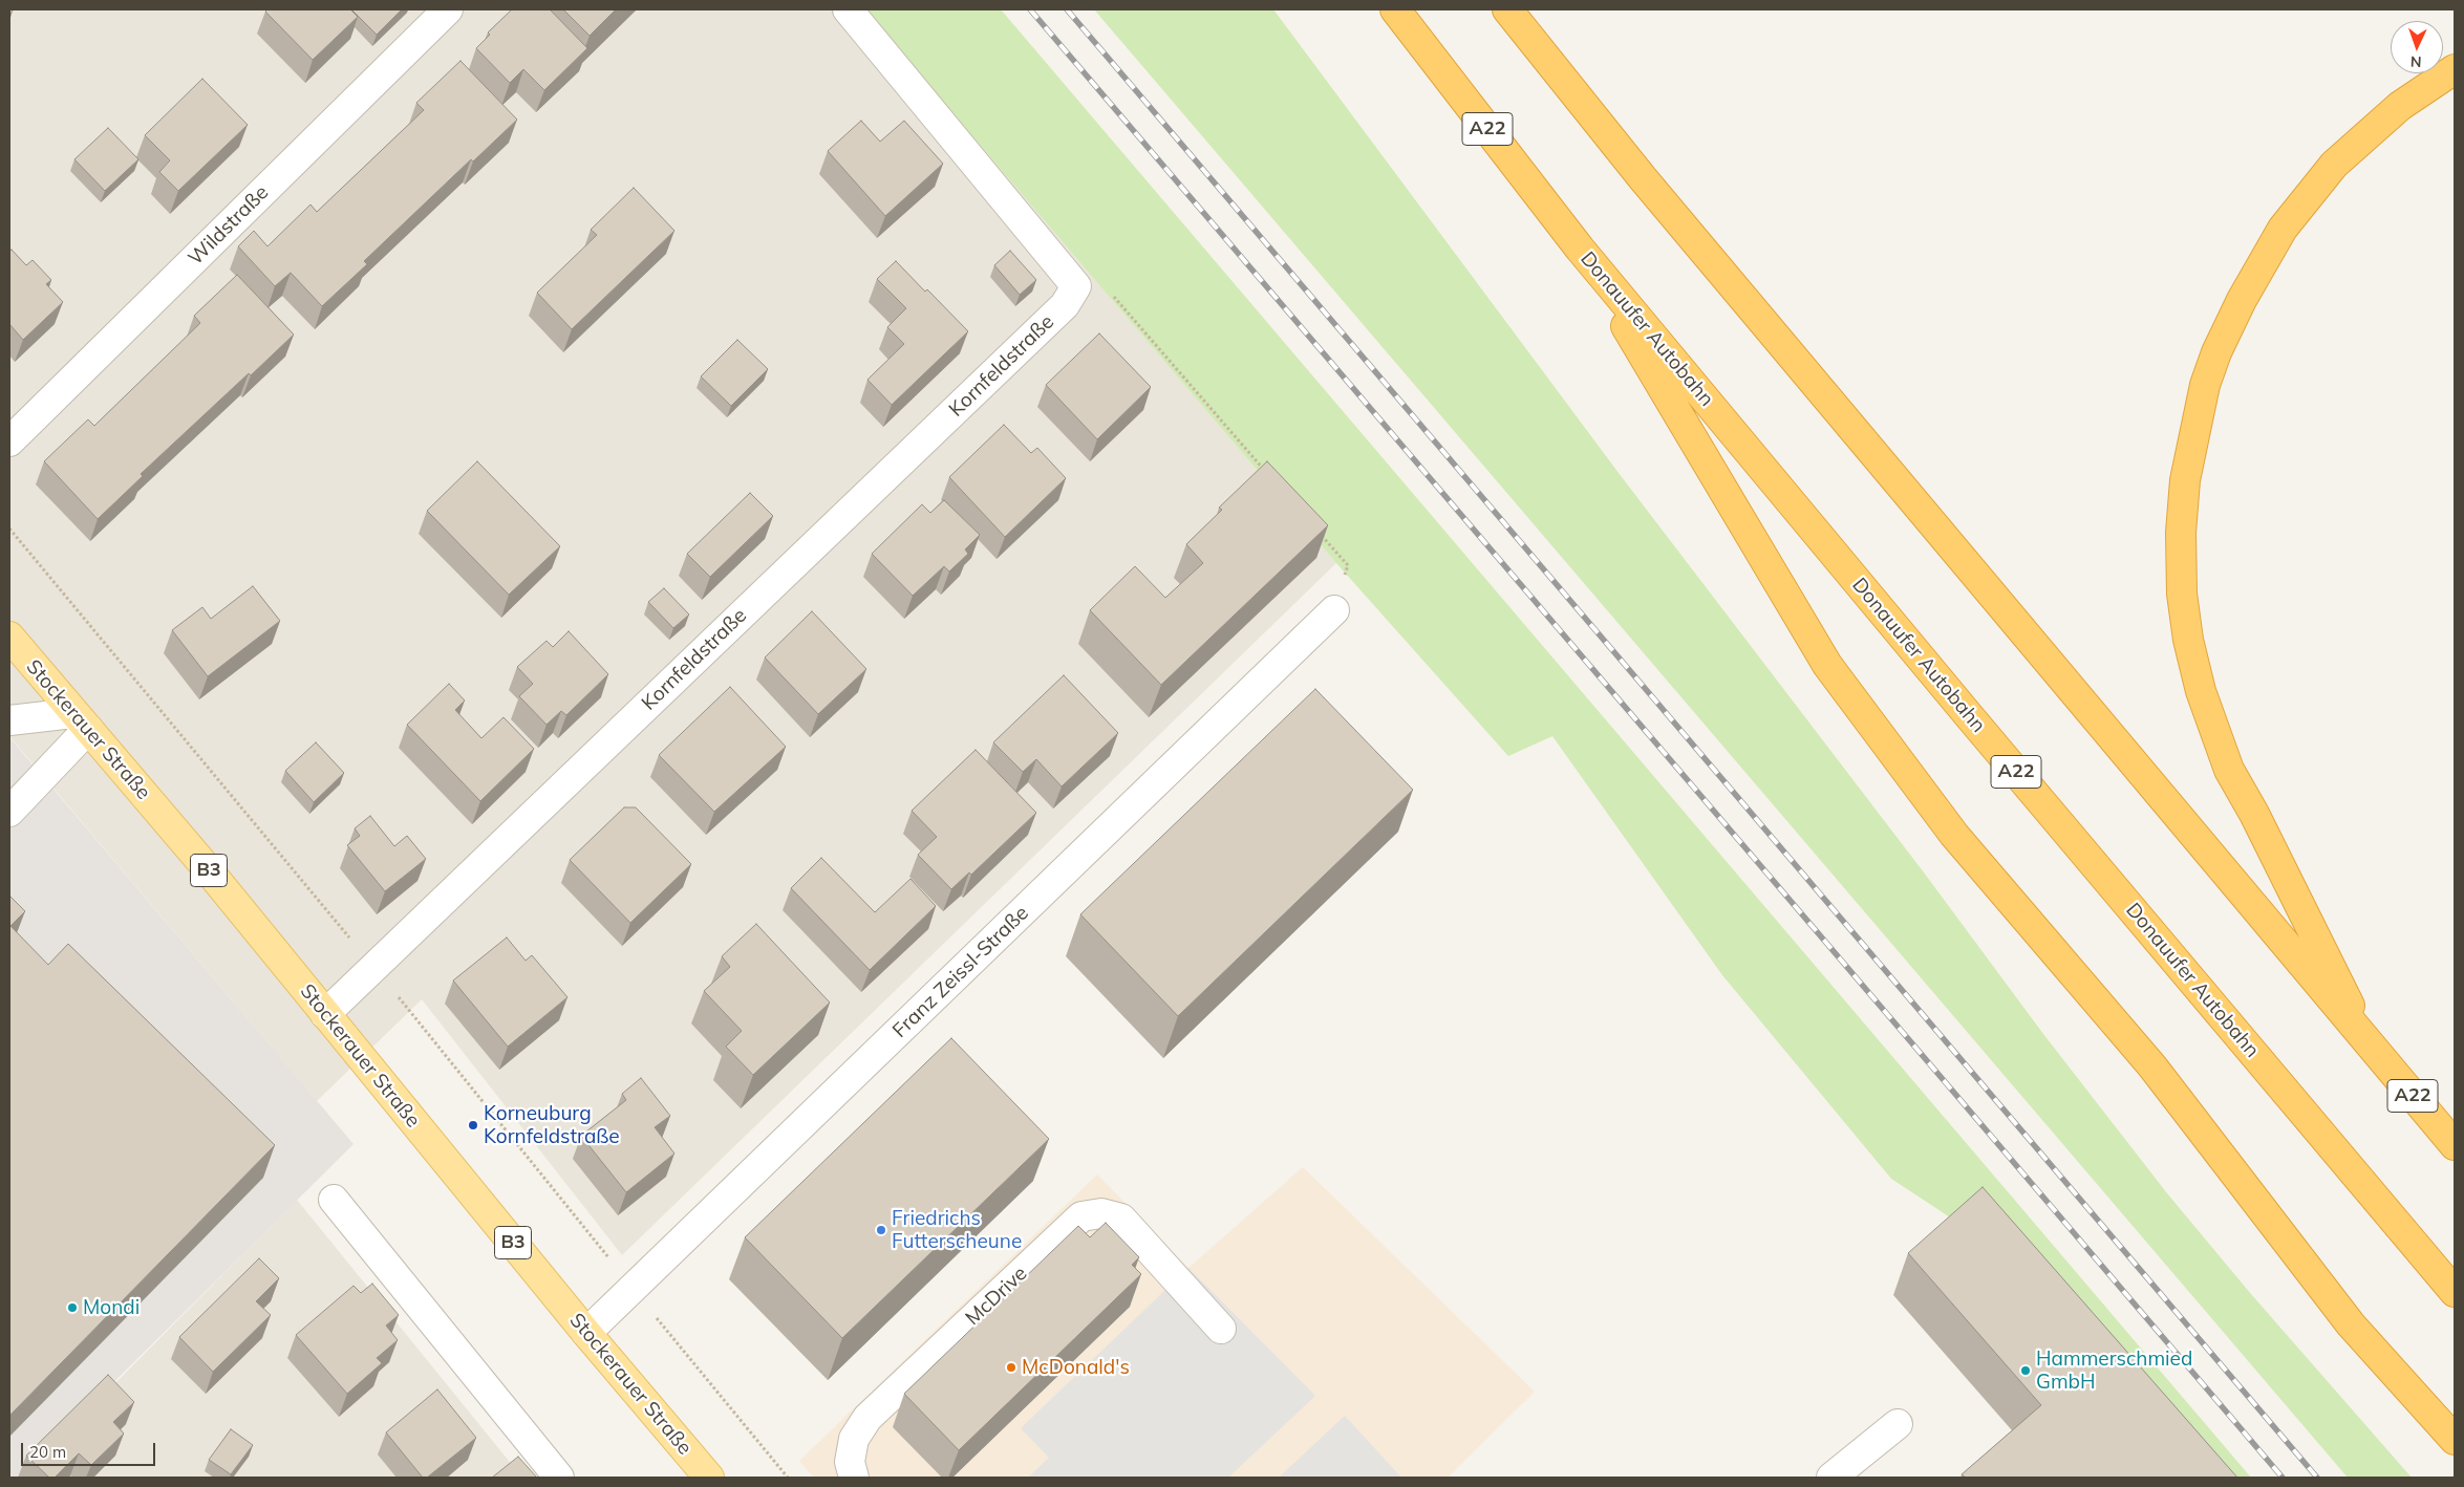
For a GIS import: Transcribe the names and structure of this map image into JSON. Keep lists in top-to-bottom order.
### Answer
{
  "streets": {
    "highway": ["A22", "Donauufer Autobahn"],
    "main road": ["Stockerauer Straße", "B3"],
    "street": [
      "Wildstraße",
      "Kornfeldstraße",
      "Franz Zeissl-Straße",
      "McDrive"
    ]
  },
  "crossings": [
    ["Kornfeldstraße", "Stockerauer Straße"],
    ["Stockerauer Straße", "Franz Zeissl-Straße"]
  ],
  "places": [
    "Korneuburg Kornfeldstraße",
    "Friedrichs Futterscheune",
    "Mondi",
    "McDonald's",
    "Hammerschmied GmbH"
  ],
  "scale_bar": "20 m",
  "north": "bottom"
}
